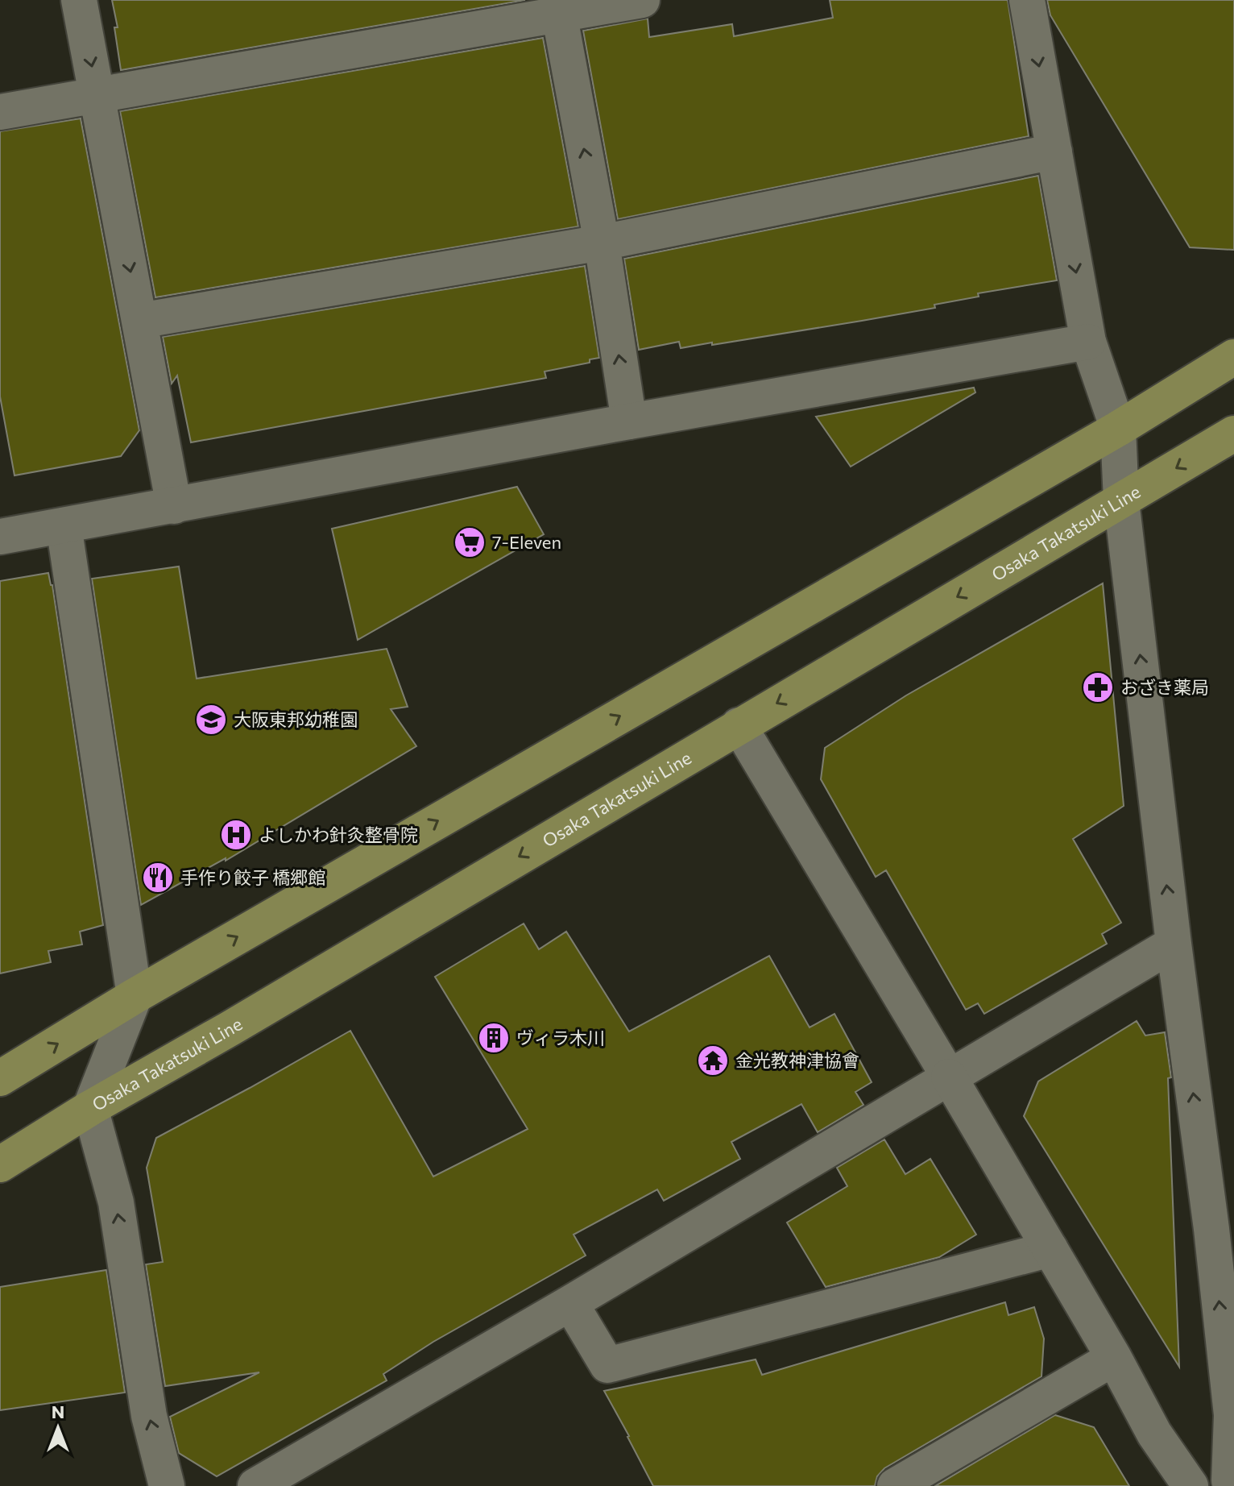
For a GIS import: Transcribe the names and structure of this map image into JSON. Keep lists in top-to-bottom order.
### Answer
{
  "streets": {
    "main road": ["Osaka Takatsuki Line"]
  },
  "places": {
    "supermarket": ["7-Eleven"],
    "pharmacy": ["おざき薬局"],
    "school or university": ["大阪東邦幼稚園"],
    "hospital": ["よしかわ針灸整骨院"],
    "restaurant": ["手作り餃子 橋郷館"],
    "building": ["ヴィラ木川"],
    "temple": ["金光教神津協會"]
  },
  "north": "top"
}
